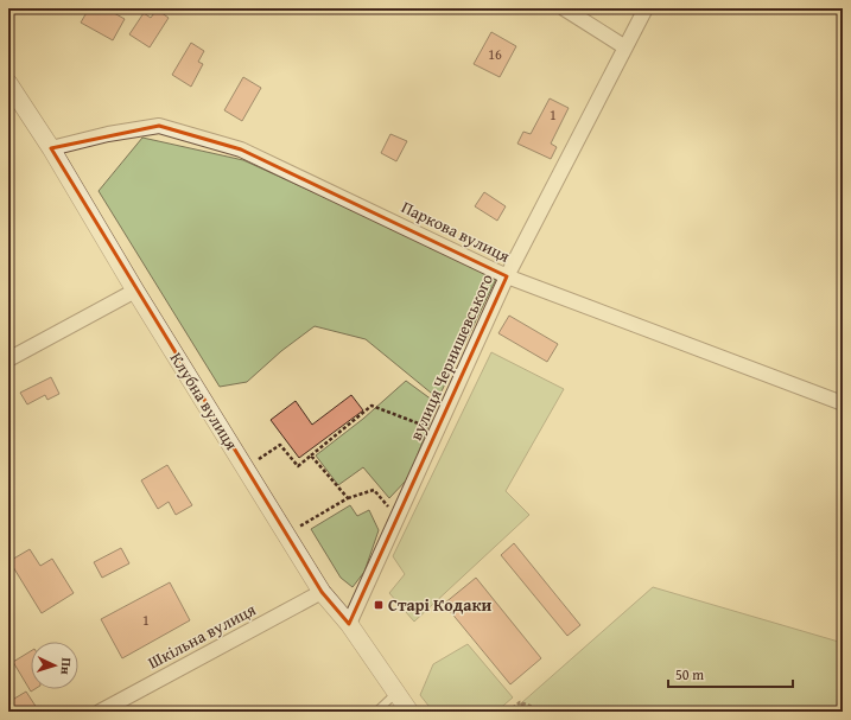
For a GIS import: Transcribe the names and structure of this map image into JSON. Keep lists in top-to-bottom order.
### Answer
{
  "streets": {
    "street": [
      "Паркова вулиця",
      "вулиця Чернишевського",
      "Клубна вулиця",
      "Шкільна вулиця"
    ]
  },
  "crossings": [
    ["Паркова вулиця", "вулиця Чернишевського"],
    ["Паркова вулиця", "Клубна вулиця"],
    ["вулиця Чернишевського", "Клубна вулиця"],
    ["Клубна вулиця", "Шкільна вулиця"]
  ],
  "places": {
    "transit": ["Старі Кодаки"]
  },
  "house_numbers": ["16", "1", "1"],
  "scale_bar": "50 m",
  "north": "right"
}
